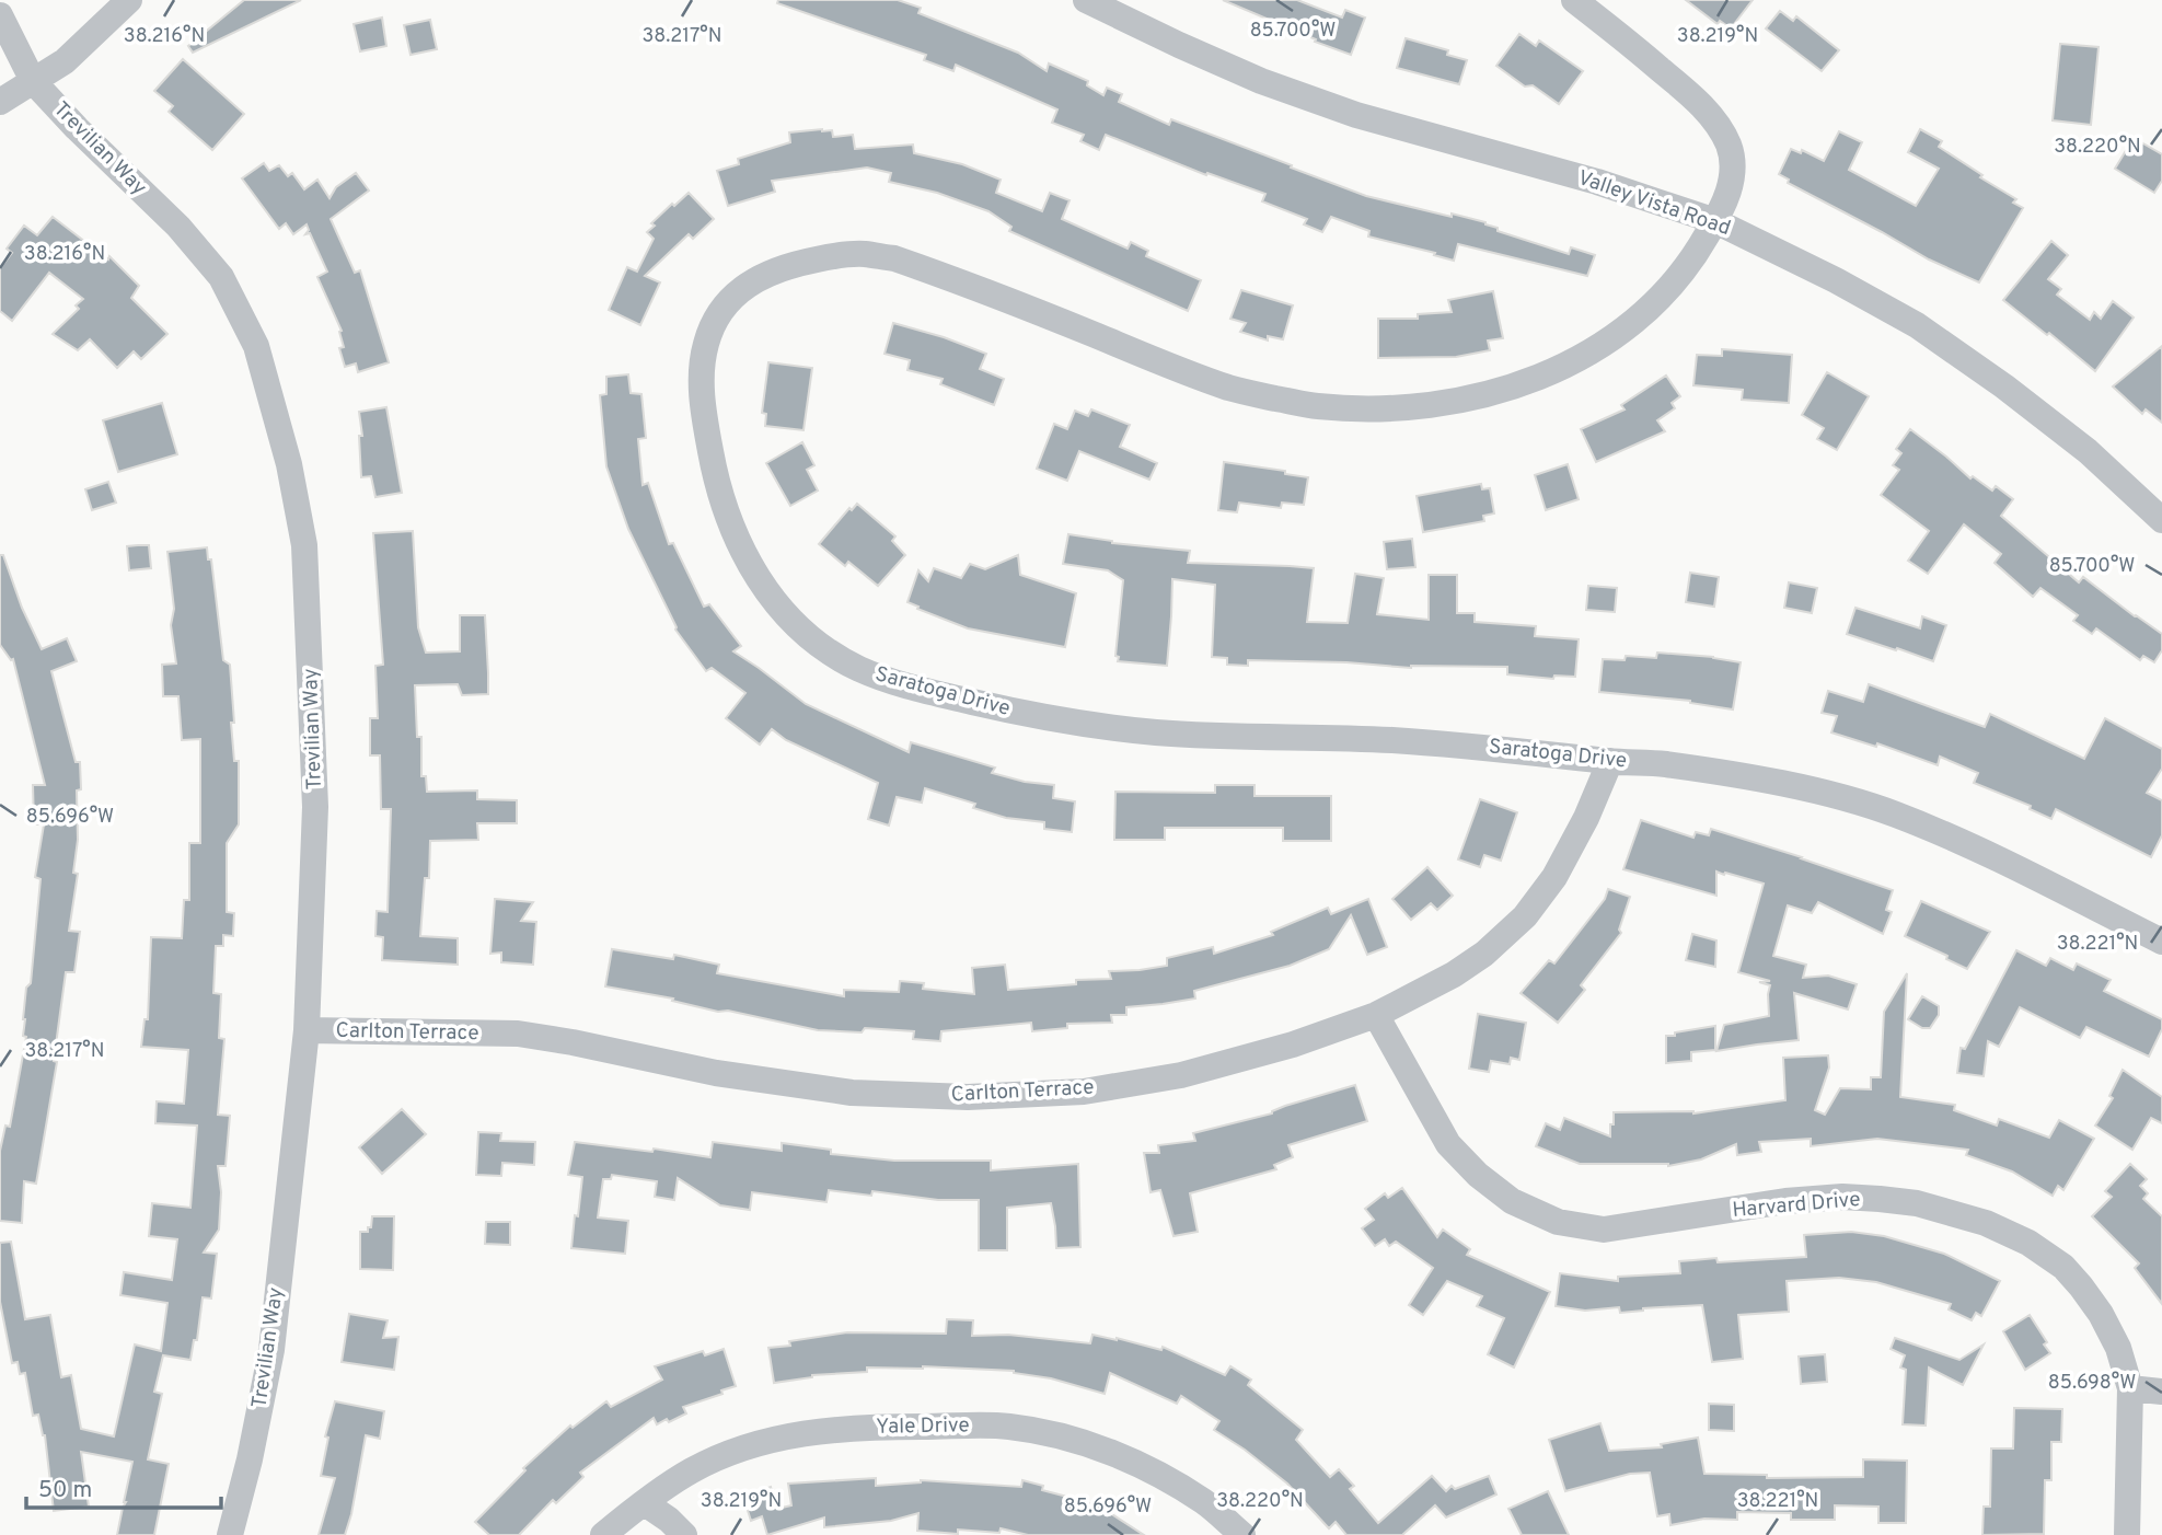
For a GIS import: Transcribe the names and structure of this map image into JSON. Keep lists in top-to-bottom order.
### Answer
{
  "streets": {
    "street": [
      "Trevilian Way",
      "Valley Vista Road",
      "Saratoga Drive",
      "Carlton Terrace",
      "Harvard Drive",
      "Yale Drive"
    ]
  },
  "crossings": [
    ["Trevilian Way", "Carlton Terrace"],
    ["Valley Vista Road", "Saratoga Drive"],
    ["Saratoga Drive", "Carlton Terrace"],
    ["Carlton Terrace", "Harvard Drive"]
  ],
  "scale_bar": "50 m",
  "coordinates": [
    "85.700°W",
    "38.219°N",
    "38.216°N",
    "38.217°N",
    "38.220°N",
    "85.696°W",
    "38.221°N",
    "85.698°W"
  ]
}
